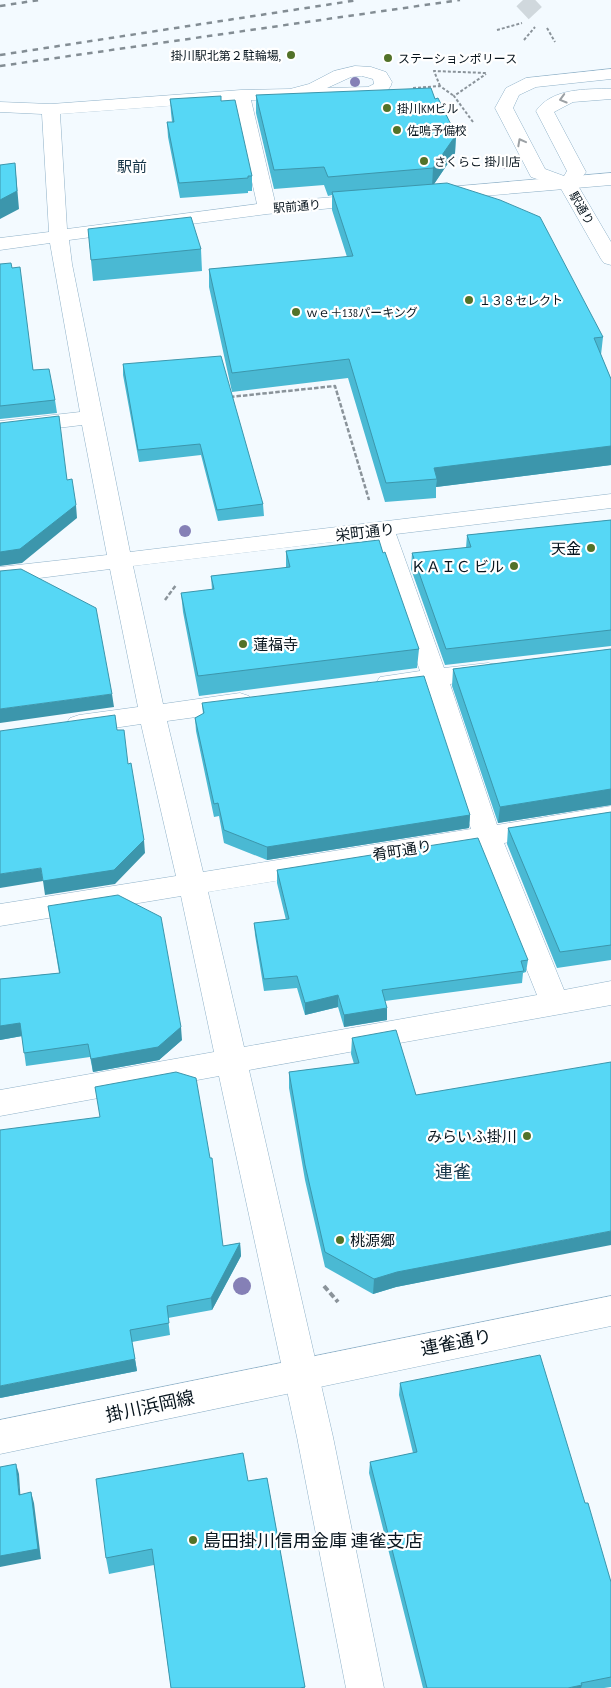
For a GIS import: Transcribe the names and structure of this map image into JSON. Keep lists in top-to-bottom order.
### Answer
{
  "streets": {
    "street": [
      "駅前通り",
      "駅通り",
      "栄町通り",
      "肴町通り",
      "連雀通り",
      "掛川浜岡線"
    ]
  },
  "crossings": [
    ["連雀通り", "掛川浜岡線"]
  ],
  "districts": ["駅前", "連雀"],
  "places": [
    "掛川駅北第２駐輪場,",
    "ステーションポリース",
    "掛川KMビル",
    "佐鳴予備校",
    "さくらこ 掛川店",
    "１３８セレクト",
    "ｗｅ＋138パーキング",
    "天金",
    "ＫＡＩＣ ビル",
    "蓮福寺",
    "みらいふ掛川",
    "桃源郷",
    "島田掛川信用金庫 連雀支店"
  ]
}
